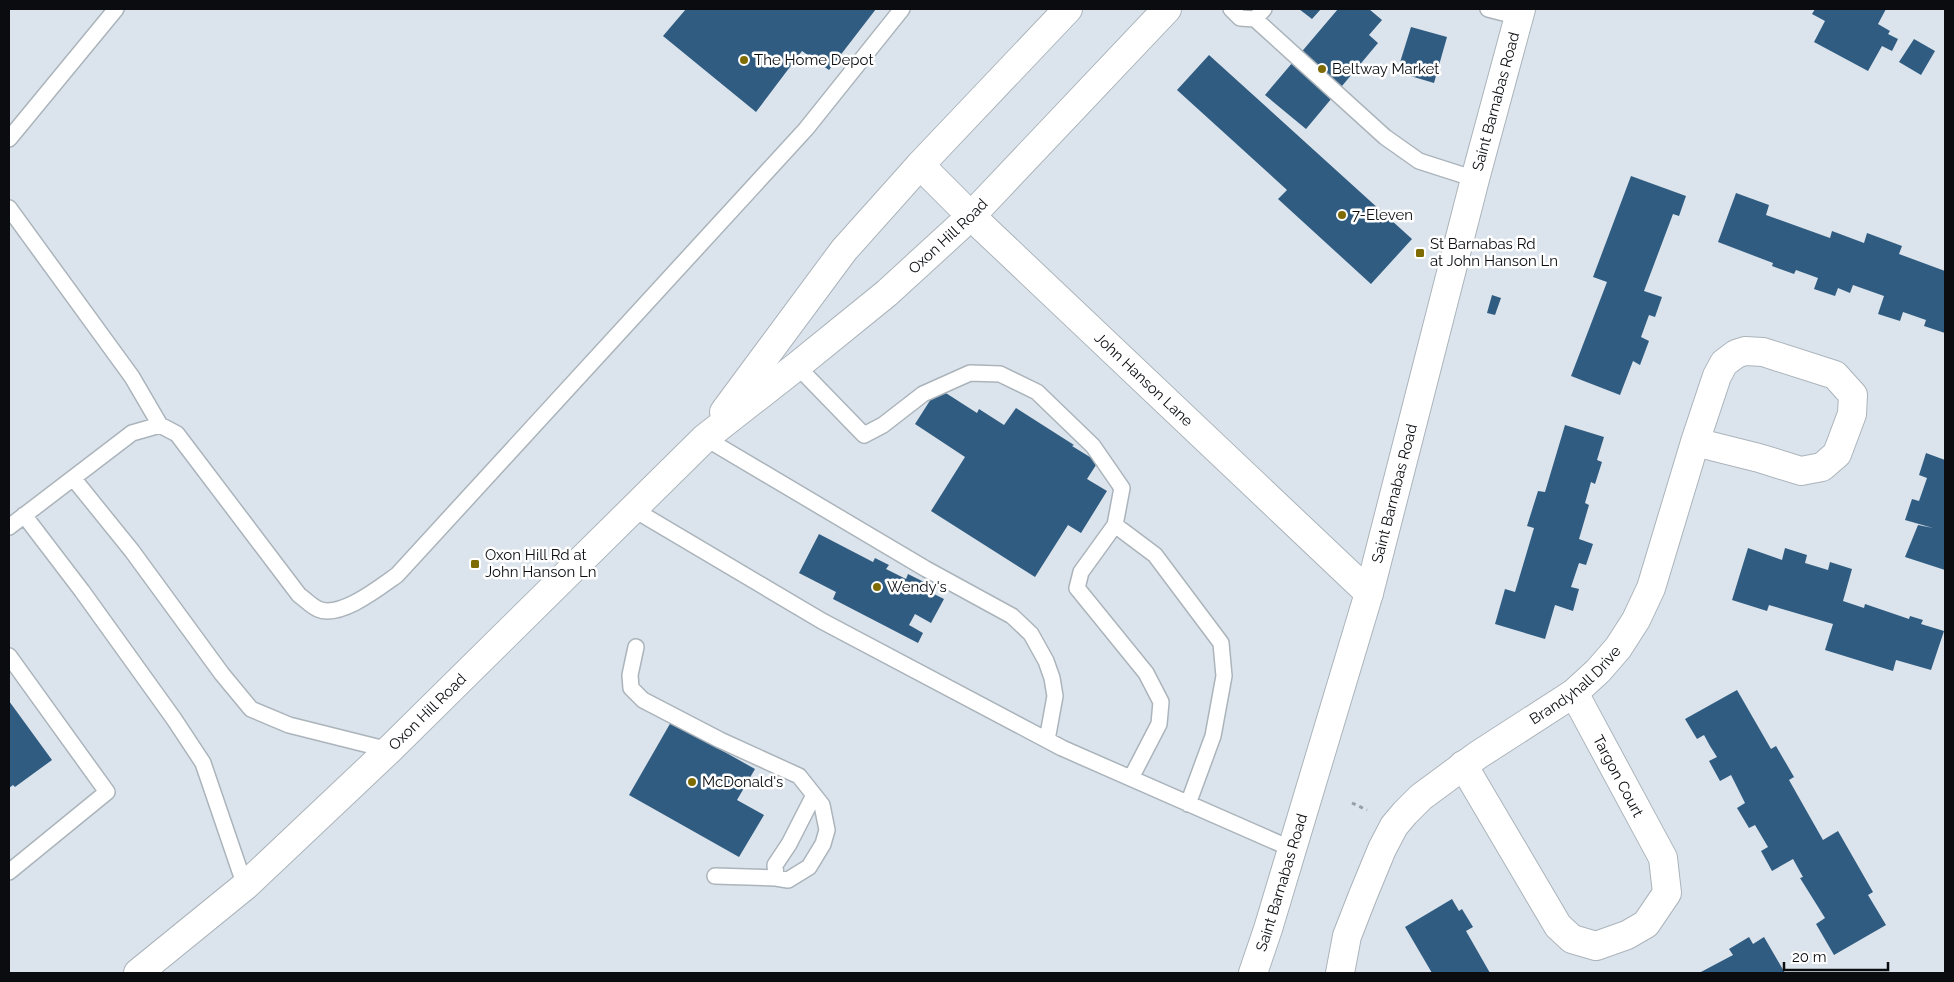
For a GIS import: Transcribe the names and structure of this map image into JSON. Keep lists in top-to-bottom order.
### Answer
{
  "streets": {
    "main road": [
      "Saint Barnabas Road",
      "Oxon Hill Road",
      "John Hanson Lane",
      "Brandyhall Drive",
      "Targon Court"
    ]
  },
  "crossings": [
    ["Saint Barnabas Road", "John Hanson Lane"],
    ["Oxon Hill Road", "John Hanson Lane"],
    ["Brandyhall Drive", "Targon Court"]
  ],
  "places": {
    "other": [
      "The Home Depot",
      "Beltway Market",
      "7-Eleven",
      "Wendy's",
      "McDonald's"
    ],
    "transit": ["St Barnabas Rd at John Hanson Ln", "Oxon Hill Rd at John Hanson Ln"]
  },
  "scale_bar": "20 m"
}
